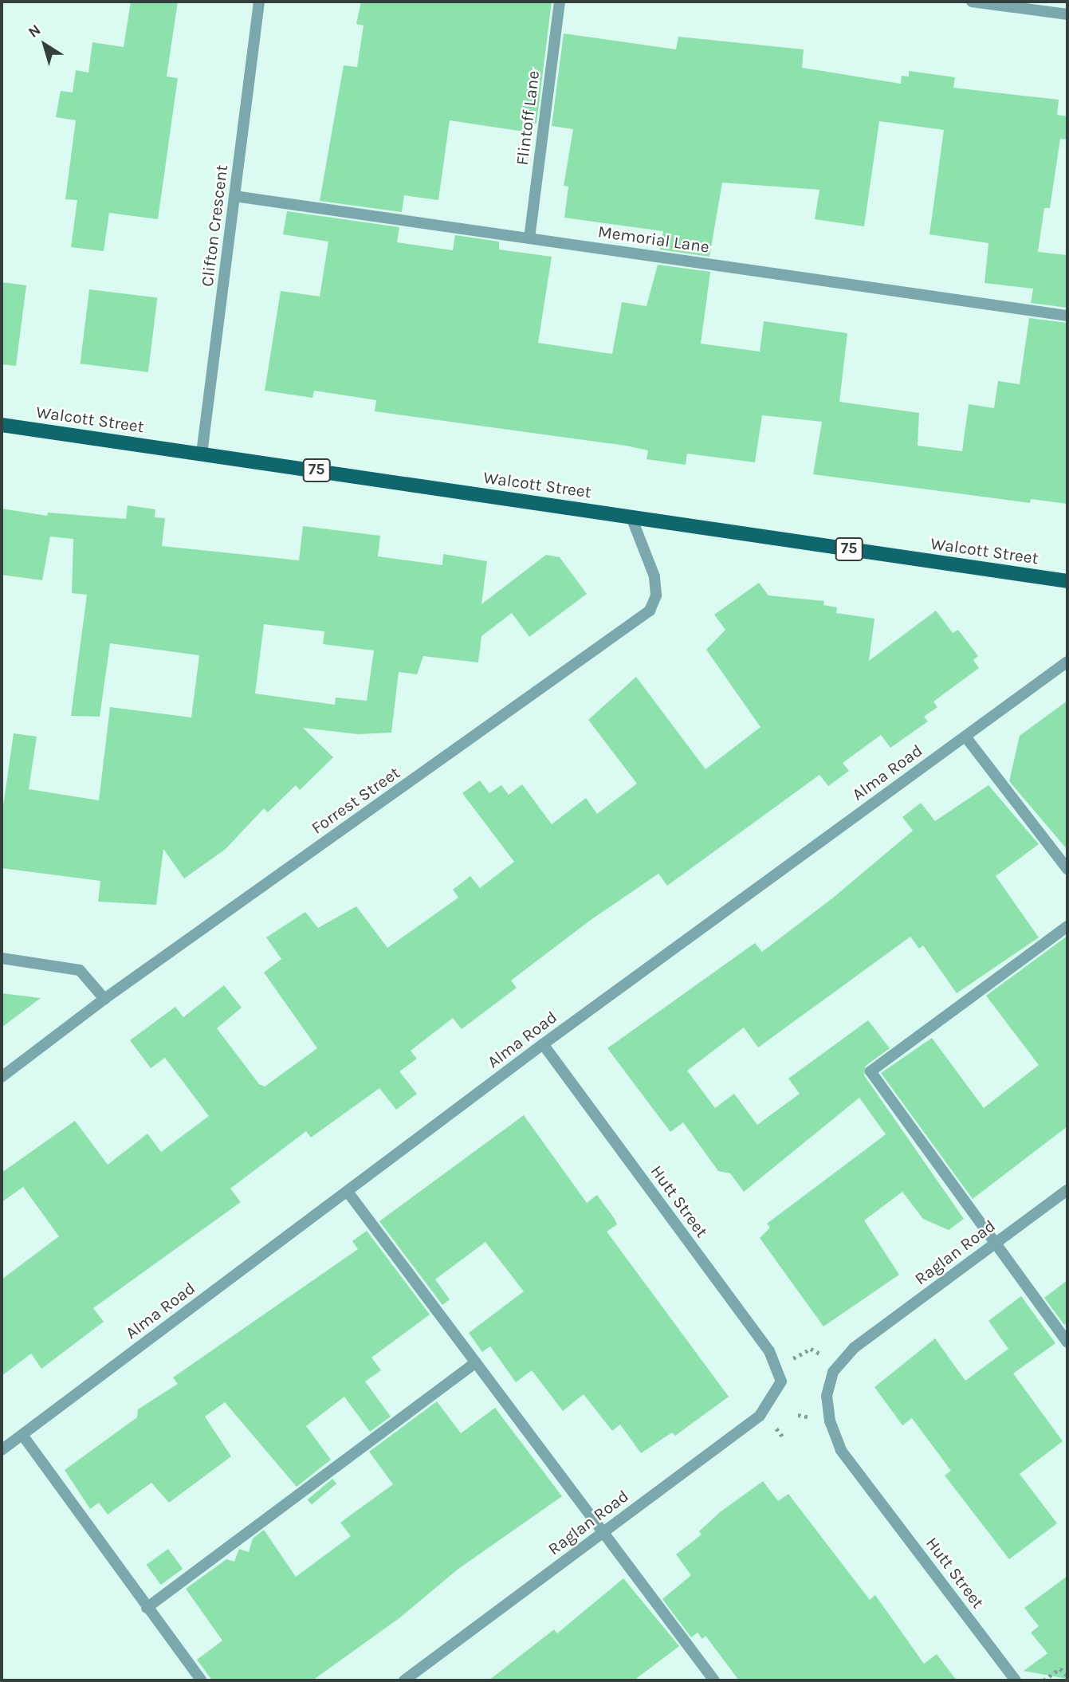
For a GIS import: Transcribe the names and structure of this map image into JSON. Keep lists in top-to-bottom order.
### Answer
{
  "streets": {
    "main road": ["Walcott Street", "75"],
    "street": [
      "Flintoff Lane",
      "Clifton Crescent",
      "Memorial Lane",
      "Alma Road",
      "Forrest Street",
      "Hutt Street",
      "Raglan Road"
    ]
  },
  "crossings": [
    ["Flintoff Lane", "Memorial Lane"],
    ["Clifton Crescent", "Memorial Lane"],
    ["Clifton Crescent", "Walcott Street"],
    ["Walcott Street", "Forrest Street"],
    ["Alma Road", "Hutt Street"],
    ["Hutt Street", "Raglan Road"]
  ],
  "north": "top left"
}
